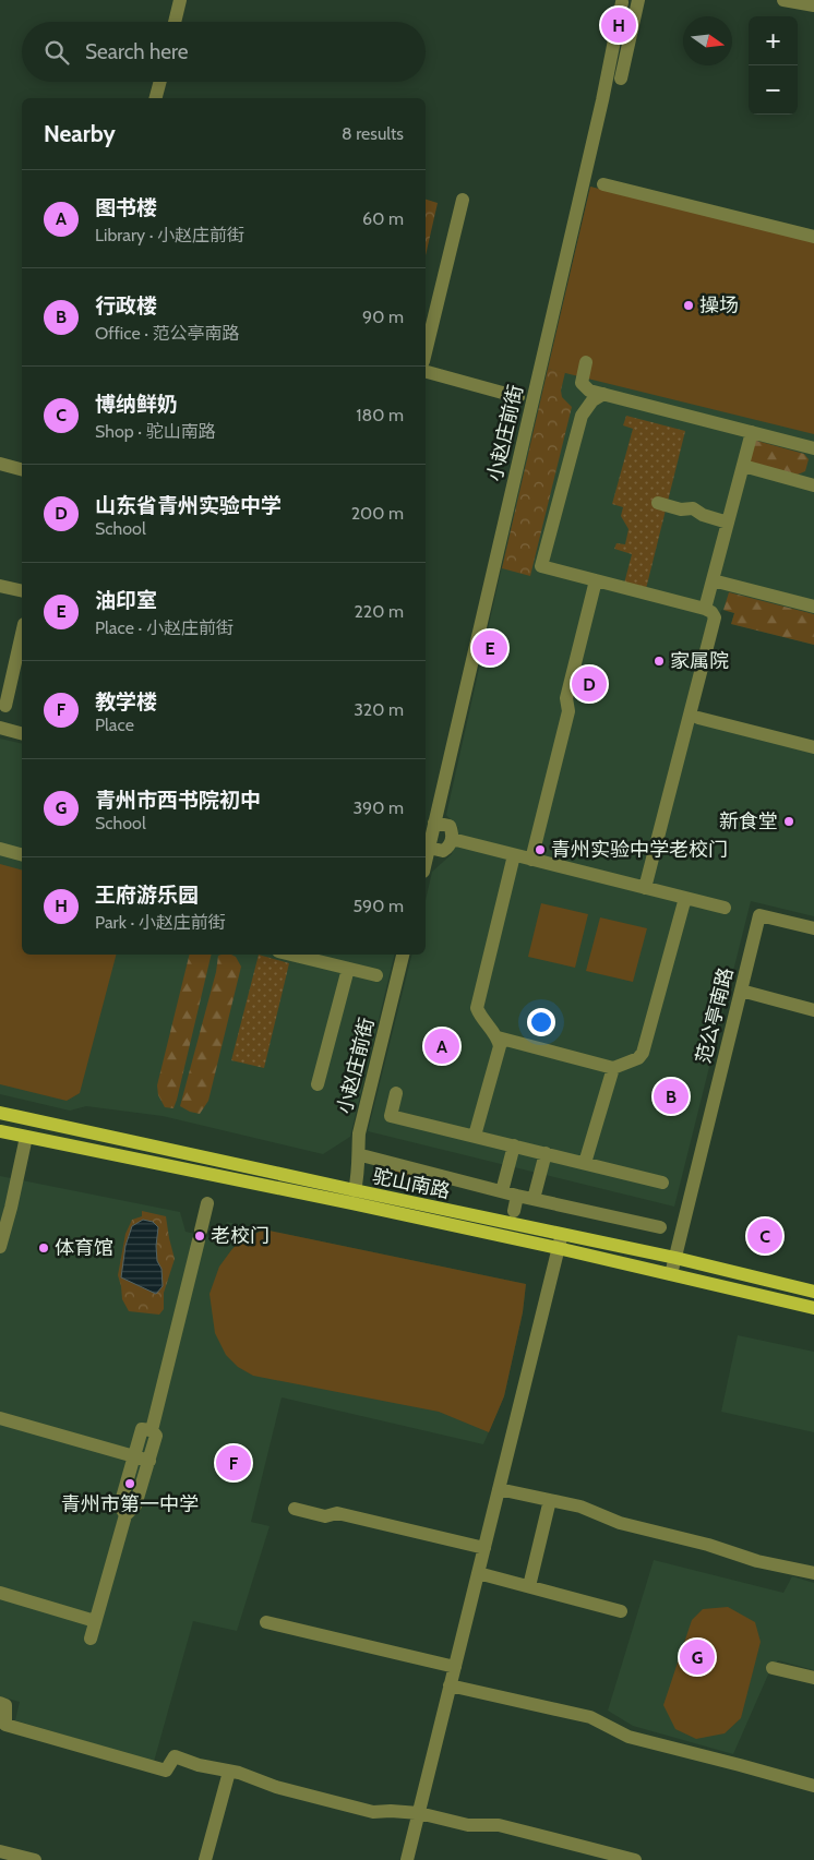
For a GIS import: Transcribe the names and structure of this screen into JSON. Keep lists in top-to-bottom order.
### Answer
{
  "streets": {
    "main road": ["驼山南路"],
    "street": ["小赵庄前街", "范公亭南路"]
  },
  "crossings": [
    ["小赵庄前街", "驼山南路"],
    ["范公亭南路", "驼山南路"]
  ],
  "places": [
    "操场",
    "家属院",
    "新食堂",
    "青州实验中学老校门",
    "老校门",
    "体育馆",
    "青州市第一中学"
  ],
  "north": "right",
  "page": {
    "pins": [
      "H",
      "E",
      "D",
      "A",
      "B",
      "C",
      "F",
      "G"
    ],
    "map_buttons": ["+", "−"],
    "search": "Search here",
    "heading": ["Nearby", "8 results"],
    "list": [
      {
        "mark": "A",
        "name": "图书楼",
        "note": "Library · 小赵庄前街",
        "value": "60 m"
      },
      {
        "mark": "B",
        "name": "行政楼",
        "note": "Office · 范公亭南路",
        "value": "90 m"
      },
      {
        "mark": "C",
        "name": "博纳鲜奶",
        "note": "Shop · 驼山南路",
        "value": "180 m"
      },
      {
        "mark": "D",
        "name": "山东省青州实验中学",
        "note": "School",
        "value": "200 m"
      },
      {
        "mark": "E",
        "name": "油印室",
        "note": "Place · 小赵庄前街",
        "value": "220 m"
      },
      {
        "mark": "F",
        "name": "教学楼",
        "note": "Place",
        "value": "320 m"
      },
      {
        "mark": "G",
        "name": "青州市西书院初中",
        "note": "School",
        "value": "390 m"
      },
      {
        "mark": "H",
        "name": "王府游乐园",
        "note": "Park · 小赵庄前街",
        "value": "590 m"
      }
    ]
  }
}
